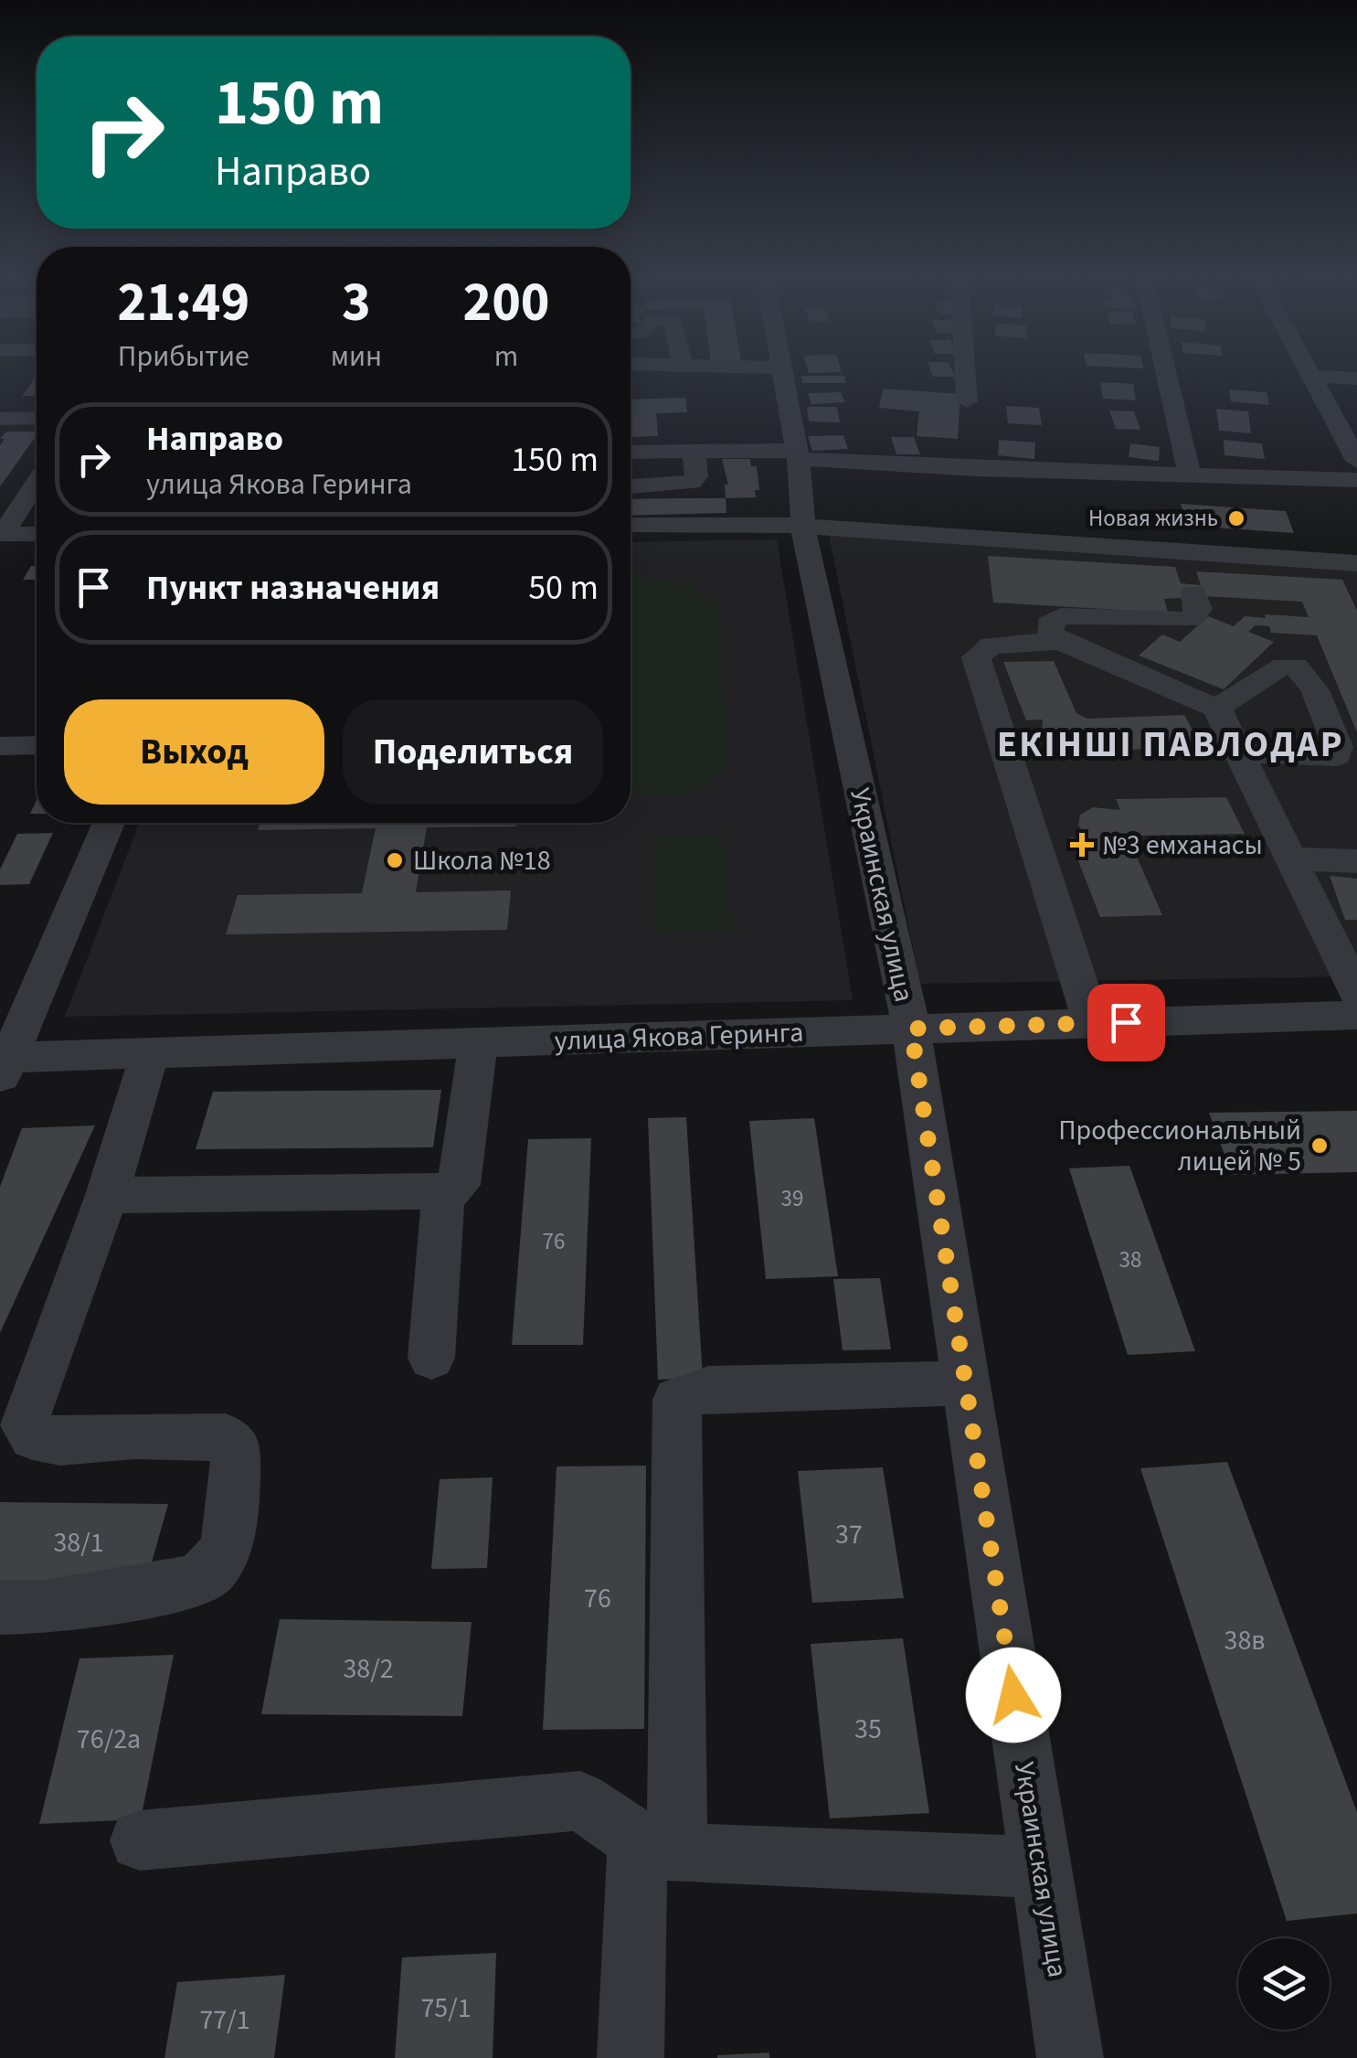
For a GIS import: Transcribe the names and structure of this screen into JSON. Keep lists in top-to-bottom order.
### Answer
{
  "streets": {
    "street": ["Украинская улица", "улица Якова Геринга"]
  },
  "crossings": [
    ["Украинская улица", "улица Якова Геринга"]
  ],
  "districts": ["ЕКІНШІ ПАВЛОДАР"],
  "places": {
    "other": ["Новая жизнь", "Школа №18", "Профессиональный лицей № 5"],
    "health": ["№3 емханасы"]
  },
  "house_numbers": [
    "39",
    "76",
    "38",
    "37",
    "38/1",
    "76",
    "38в",
    "38/2",
    "35",
    "76/2а",
    "75/1",
    "77/1"
  ],
  "page": {
    "turn": ["150 m", "Направо"],
    "eta": [
      "21:49",
      "Прибытие",
      "3",
      "мин",
      "200",
      "m"
    ],
    "list": [
      {
        "name": "Направо",
        "note": "улица Якова Геринга",
        "value": "150 m"
      },
      {
        "name": "Пункт назначения",
        "value": "50 m"
      }
    ],
    "buttons": ["Выход", "Поделиться"]
  }
}
